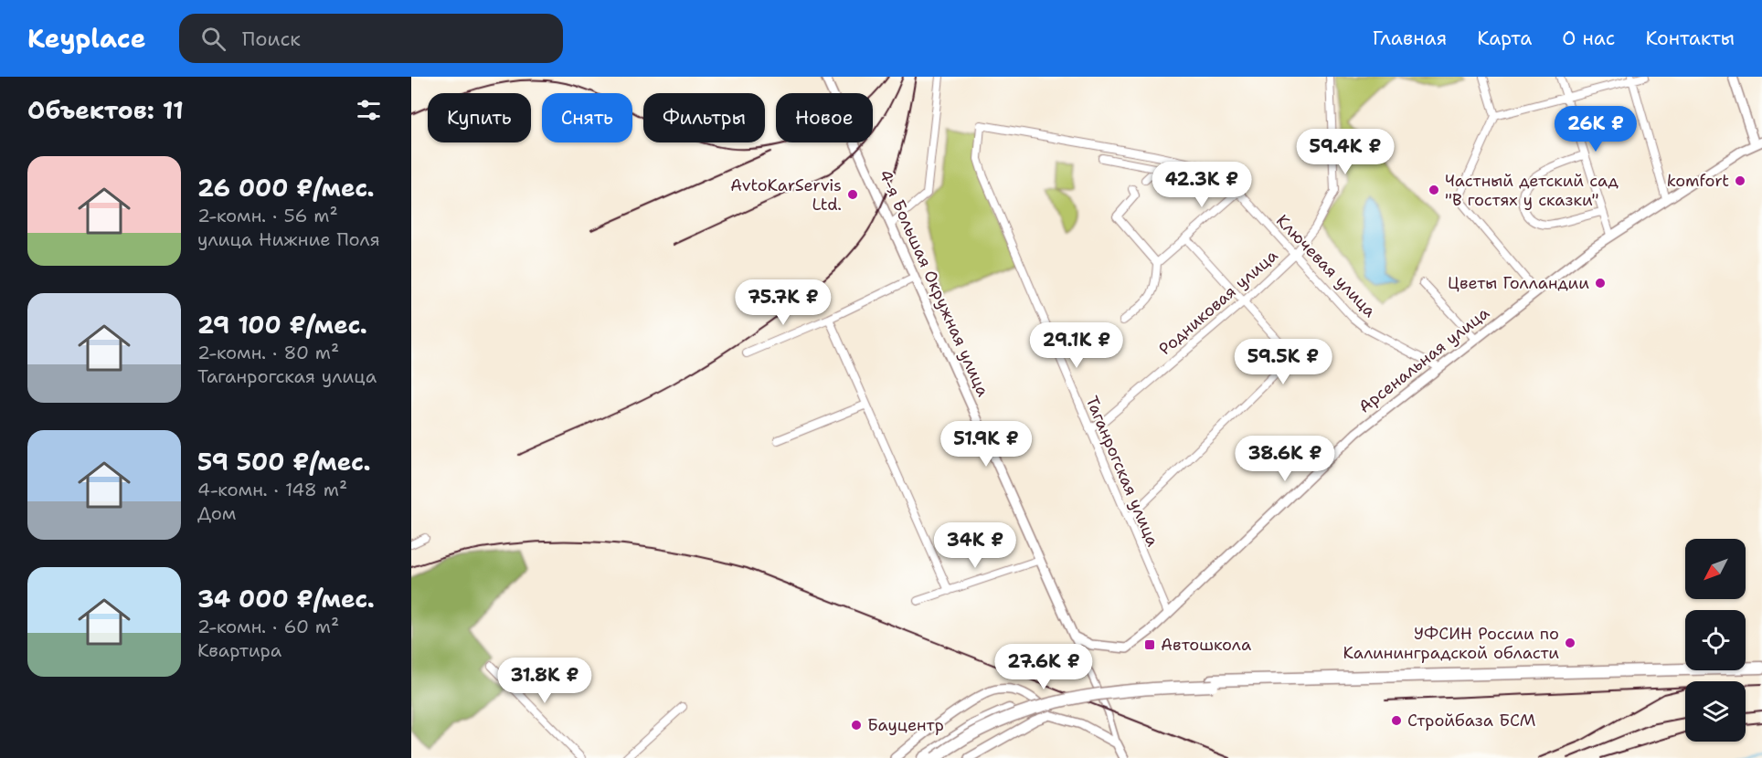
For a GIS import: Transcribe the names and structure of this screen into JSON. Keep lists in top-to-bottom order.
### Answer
{
  "streets": {
    "street": [
      "Ключевая улица",
      "4-я Большая Окружная улица",
      "Родниковая улица",
      "Арсенальная улица",
      "Таганрогская улица"
    ]
  },
  "crossings": [
    ["Ключевая улица", "Родниковая улица"],
    ["Ключевая улица", "Арсенальная улица"],
    ["Ключевая улица", "Таганрогская улица"],
    ["4-я Большая Окружная улица", "Арсенальная улица"],
    ["Родниковая улица", "Таганрогская улица"],
    ["Арсенальная улица", "Таганрогская улица"]
  ],
  "places": {
    "other": [
      "komfort",
      "Частный детский сад \"В гостях у сказки\"",
      "AvtoKarServis Ltd.",
      "Цветы Голландии",
      "УФСИН России по Калининградской области",
      "Стройбаза БСМ",
      "Бауцентр"
    ],
    "transit": ["Автошкола"]
  },
  "north": "bottom left",
  "page": {
    "header": "Keyplace",
    "search": "Поиск",
    "nav": [
      "Главная",
      "Карта",
      "О нас",
      "Контакты"
    ],
    "heading": "Объектов: 11",
    "chip": [
      "Купить",
      "Снять",
      "Фильтры",
      "Новое"
    ],
    "price": [
      "26K ₽",
      "59.4K ₽",
      "42.3K ₽",
      "75.7K ₽",
      "29.1K ₽",
      "59.5K ₽",
      "51.9K ₽",
      "38.6K ₽",
      "34K ₽",
      "27.6K ₽",
      "31.8K ₽"
    ],
    "list": [
      {
        "name": "26 000 ₽/мес.",
        "note": "2-комн. · 56 m² · улица Нижние Поля"
      },
      {
        "name": "29 100 ₽/мес.",
        "note": "2-комн. · 80 m² · Таганрогская улица"
      },
      {
        "name": "59 500 ₽/мес.",
        "note": "4-комн. · 148 m² · Дом"
      },
      {
        "name": "34 000 ₽/мес.",
        "note": "2-комн. · 60 m² · Квартира"
      }
    ]
  }
}
